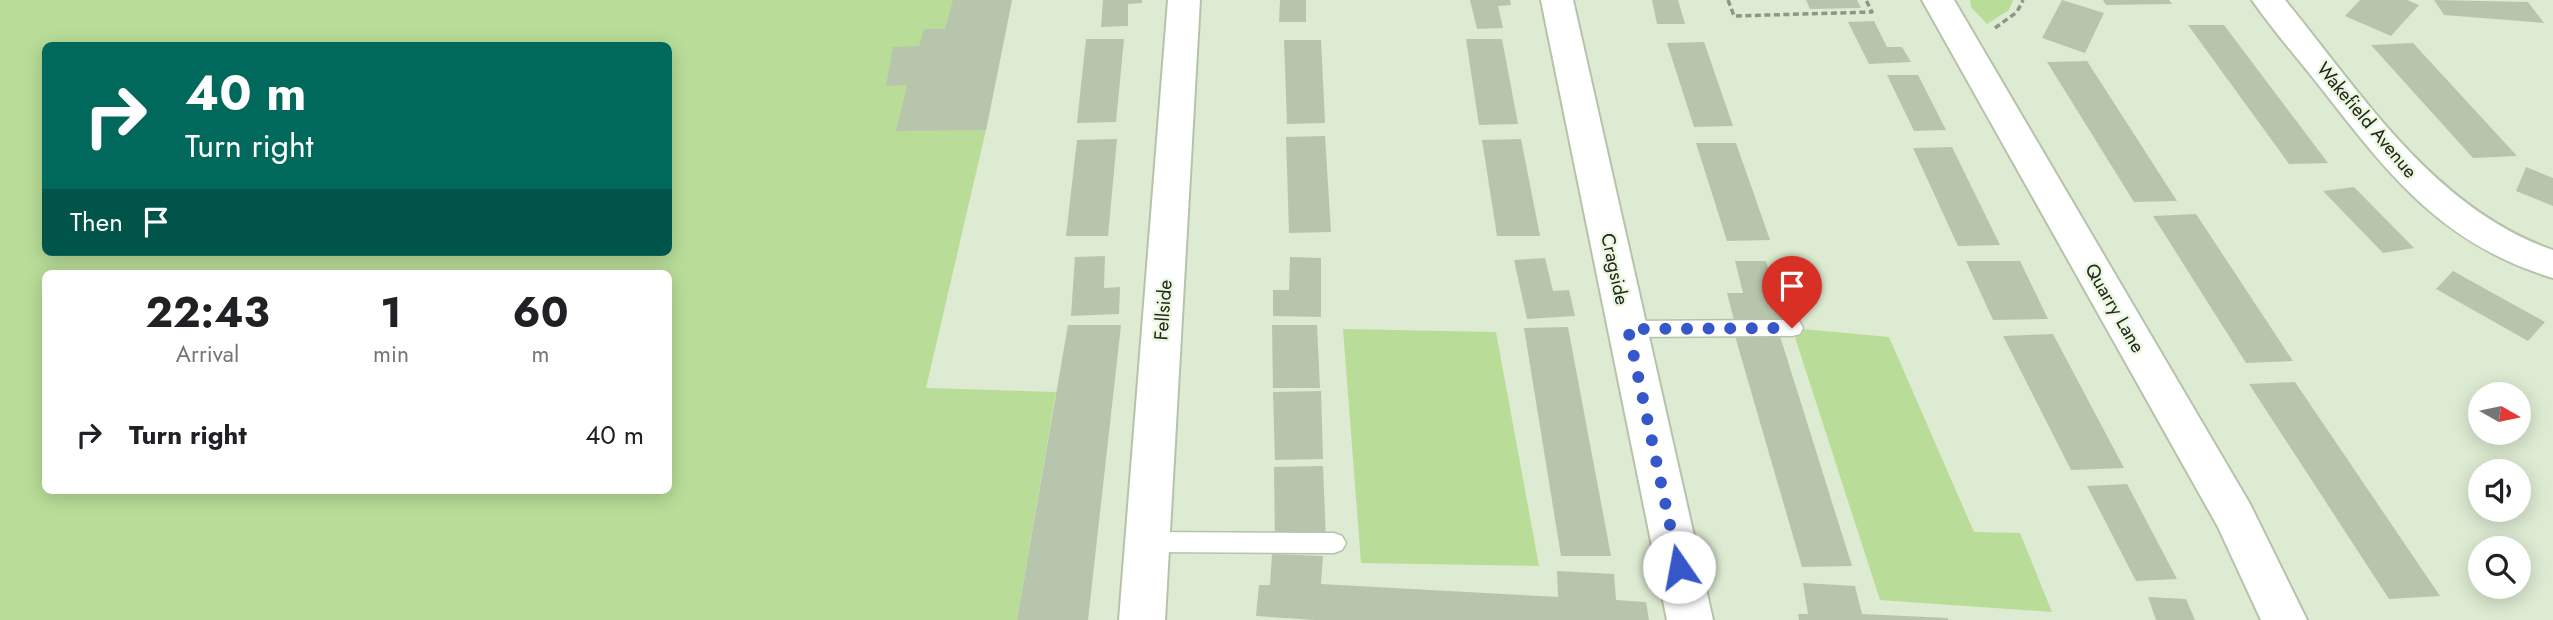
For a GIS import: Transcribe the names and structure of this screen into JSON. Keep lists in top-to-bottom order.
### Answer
{
  "streets": {
    "street": [
      "Wakefield Avenue",
      "Cragside",
      "Quarry Lane",
      "Fellside"
    ]
  },
  "north": "right",
  "page": {
    "turn": ["40 m", "Turn right"],
    "then": "Then",
    "eta": [
      "22:43",
      "Arrival",
      "1",
      "min",
      "60",
      "m"
    ],
    "list": [
      {
        "name": "Turn right",
        "value": "40 m"
      }
    ]
  }
}
